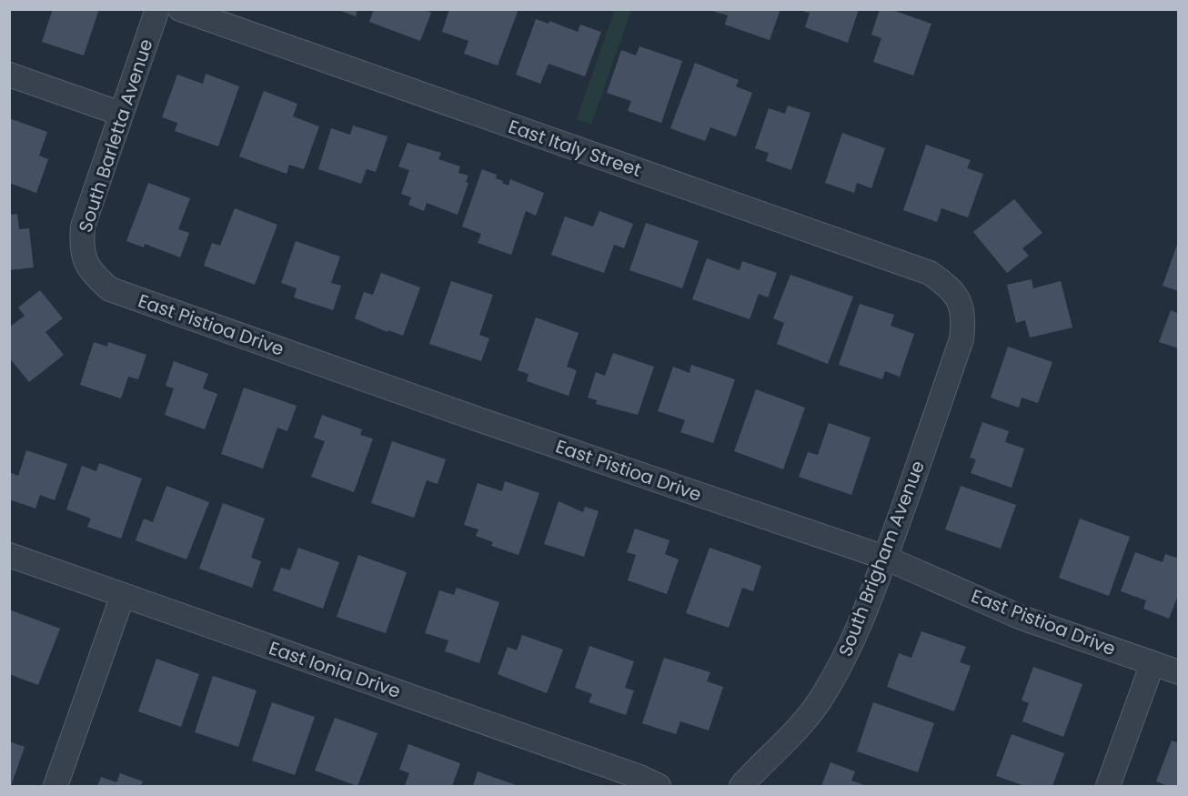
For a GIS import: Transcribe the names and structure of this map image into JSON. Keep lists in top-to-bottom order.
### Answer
{
  "streets": {
    "street": [
      "South Barletta Avenue",
      "East Italy Street",
      "East Pistioa Drive",
      "South Brigham Avenue",
      "East Ionia Drive"
    ]
  },
  "crossings": [
    ["South Barletta Avenue", "East Pistioa Drive"],
    ["East Italy Street", "South Brigham Avenue"],
    ["East Pistioa Drive", "South Brigham Avenue"]
  ]
}
